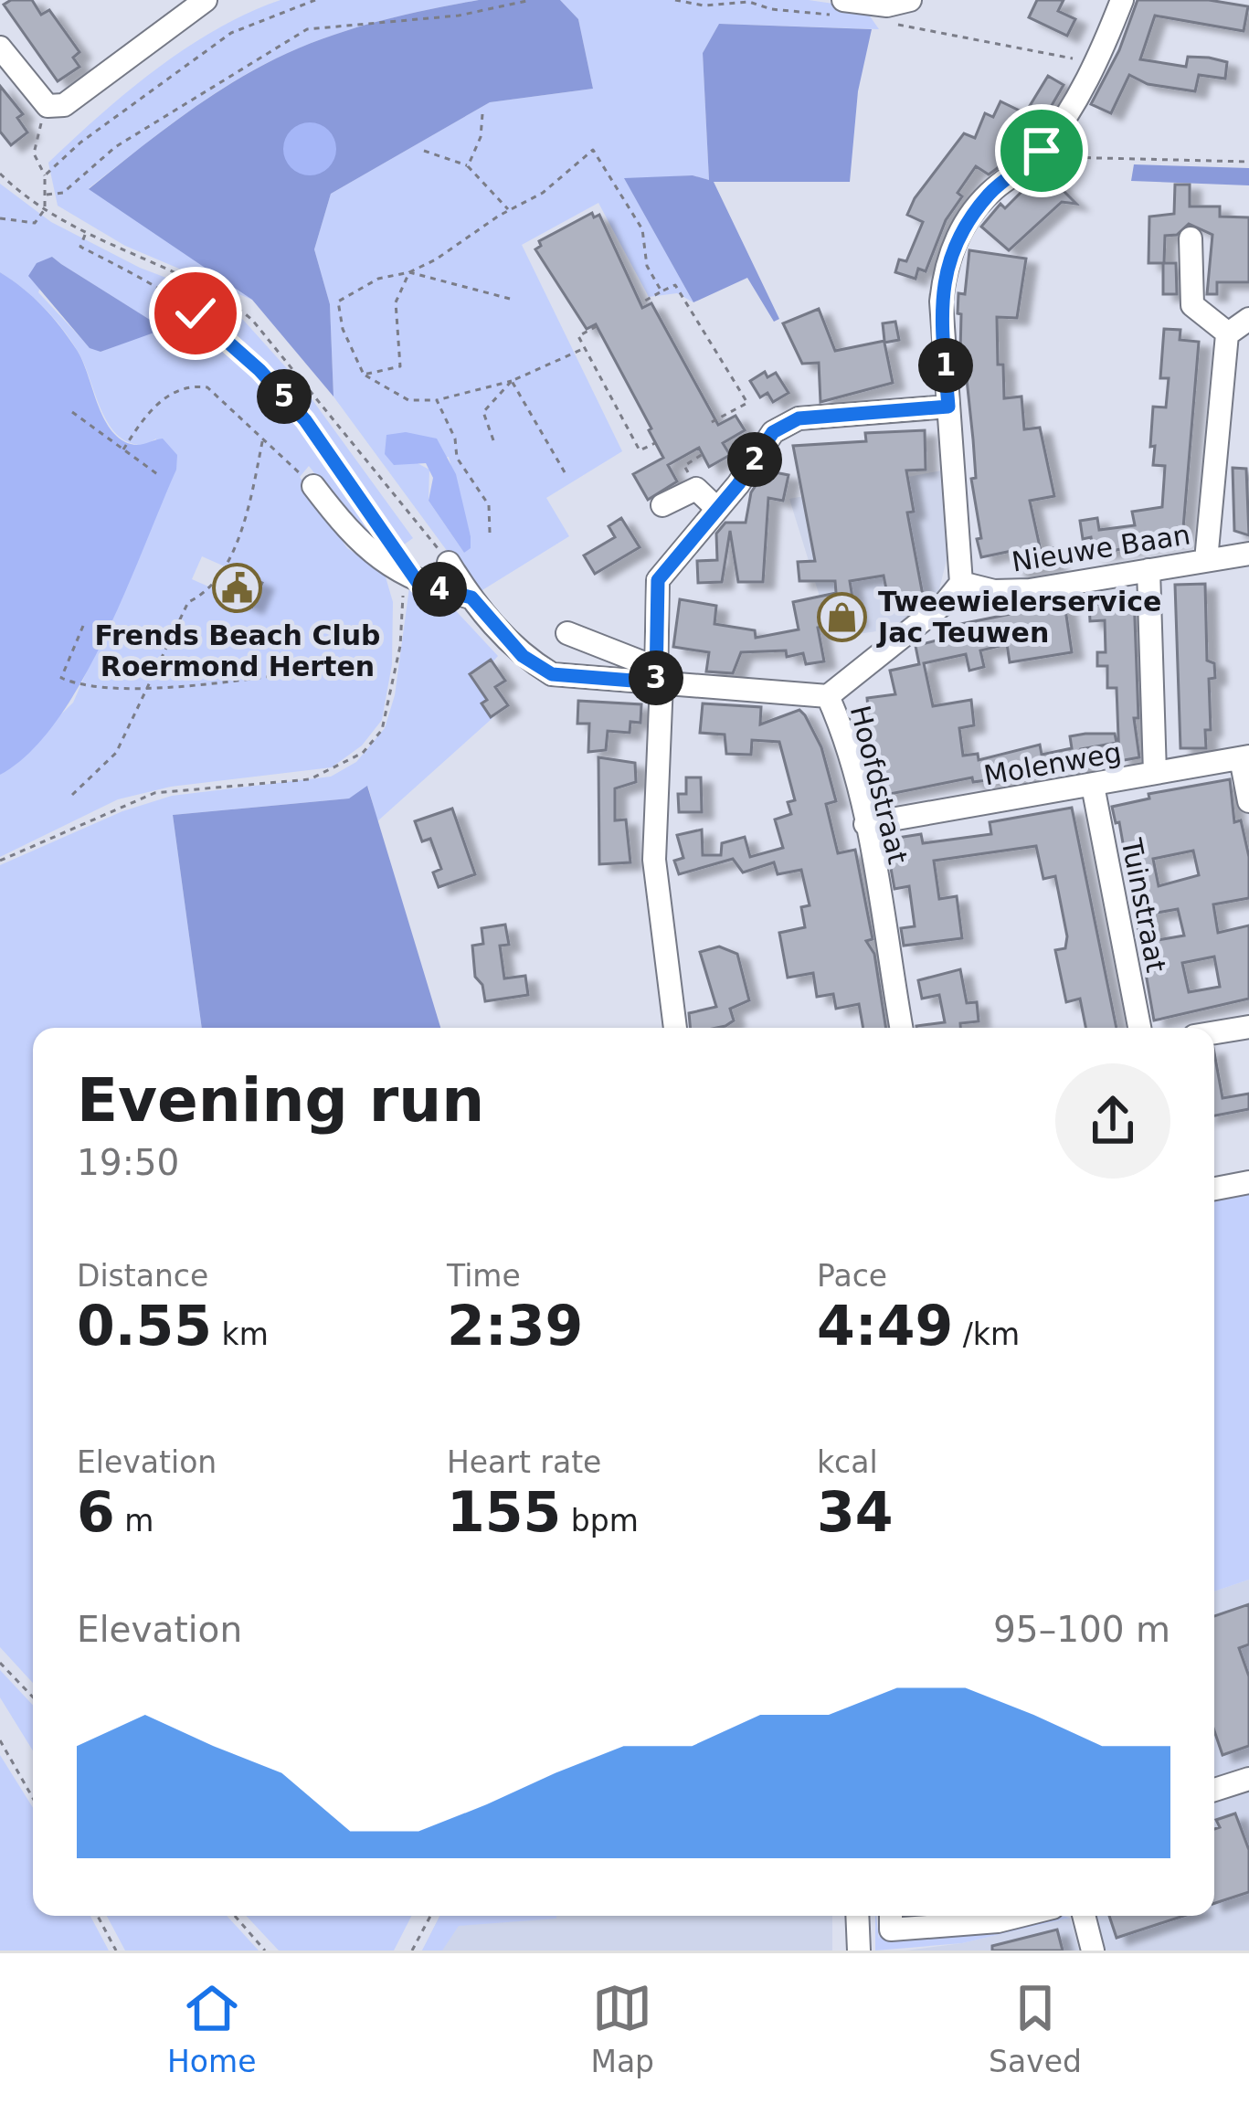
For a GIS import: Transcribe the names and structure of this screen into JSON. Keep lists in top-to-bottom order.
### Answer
{
  "streets": {
    "street": [
      "Nieuwe Baan",
      "Molenweg",
      "Hoofdstraat",
      "Tuinstraat"
    ]
  },
  "crossings": [
    ["Nieuwe Baan", "Hoofdstraat"],
    ["Molenweg", "Hoofdstraat"],
    ["Molenweg", "Tuinstraat"]
  ],
  "places": {
    "public building": ["Frends Beach Club Roermond Herten"],
    "shop": ["Tweewielerservice Jac Teuwen"]
  },
  "page": {
    "pins": [
      "1",
      "5",
      "2",
      "4",
      "3"
    ],
    "heading": ["Evening run", "19:50"],
    "stats": [
      ["Distance", "0.55 km"],
      ["Time", "2:39"],
      ["Pace", "4:49 /km"],
      ["Elevation", "6 m"],
      ["Heart rate", "155 bpm"],
      ["kcal", "34"]
    ],
    "chart": ["Elevation", "95–100 m"],
    "tabs": ["Home", "Map", "Saved"]
  }
}
